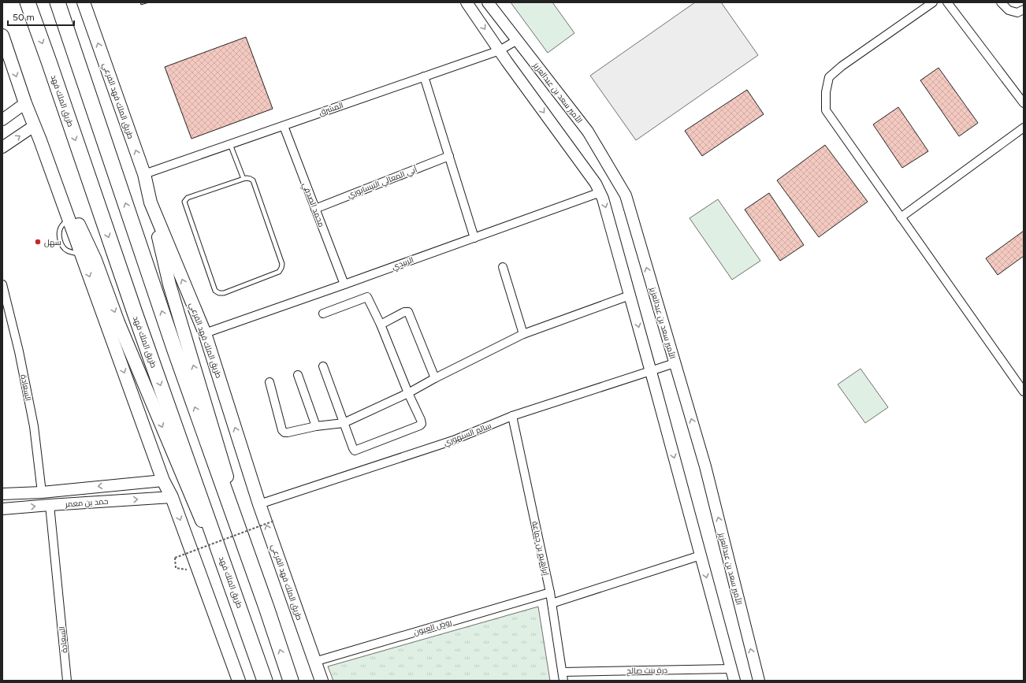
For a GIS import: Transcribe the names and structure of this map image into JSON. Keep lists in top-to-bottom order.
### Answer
{
  "streets": {
    "highway": ["طريق الملك فهد"],
    "main road": ["طريق الملك فهد الفرعي"],
    "street": [
      "الأمير سعد بن عبدالعزيز",
      "المشرق",
      "أبي المعالي النيسابوري",
      "محمد الصدفي",
      "الزبيدي",
      "السعادة",
      "سالم السنهوري",
      "حمد بن معمر",
      "إبراهيم بن جماعة",
      "روض العيون",
      "درة بنت صالح"
    ]
  },
  "crossings": [
    ["الأمير سعد بن عبدالعزيز", "المشرق"],
    ["الأمير سعد بن عبدالعزيز", "سالم السنهوري"],
    ["طريق الملك فهد الفرعي", "المشرق"],
    ["طريق الملك فهد الفرعي", "الزبيدي"],
    ["طريق الملك فهد الفرعي", "سالم السنهوري"],
    ["طريق الملك فهد الفرعي", "روض العيون"],
    ["المشرق", "محمد الصدفي"],
    ["أبي المعالي النيسابوري", "محمد الصدفي"],
    ["محمد الصدفي", "الزبيدي"],
    ["السعادة", "حمد بن معمر"],
    ["سالم السنهوري", "إبراهيم بن جماعة"],
    ["إبراهيم بن جماعة", "روض العيون"],
    ["إبراهيم بن جماعة", "درة بنت صالح"]
  ],
  "places": ["سهل"],
  "scale_bar": "50 m"
}
